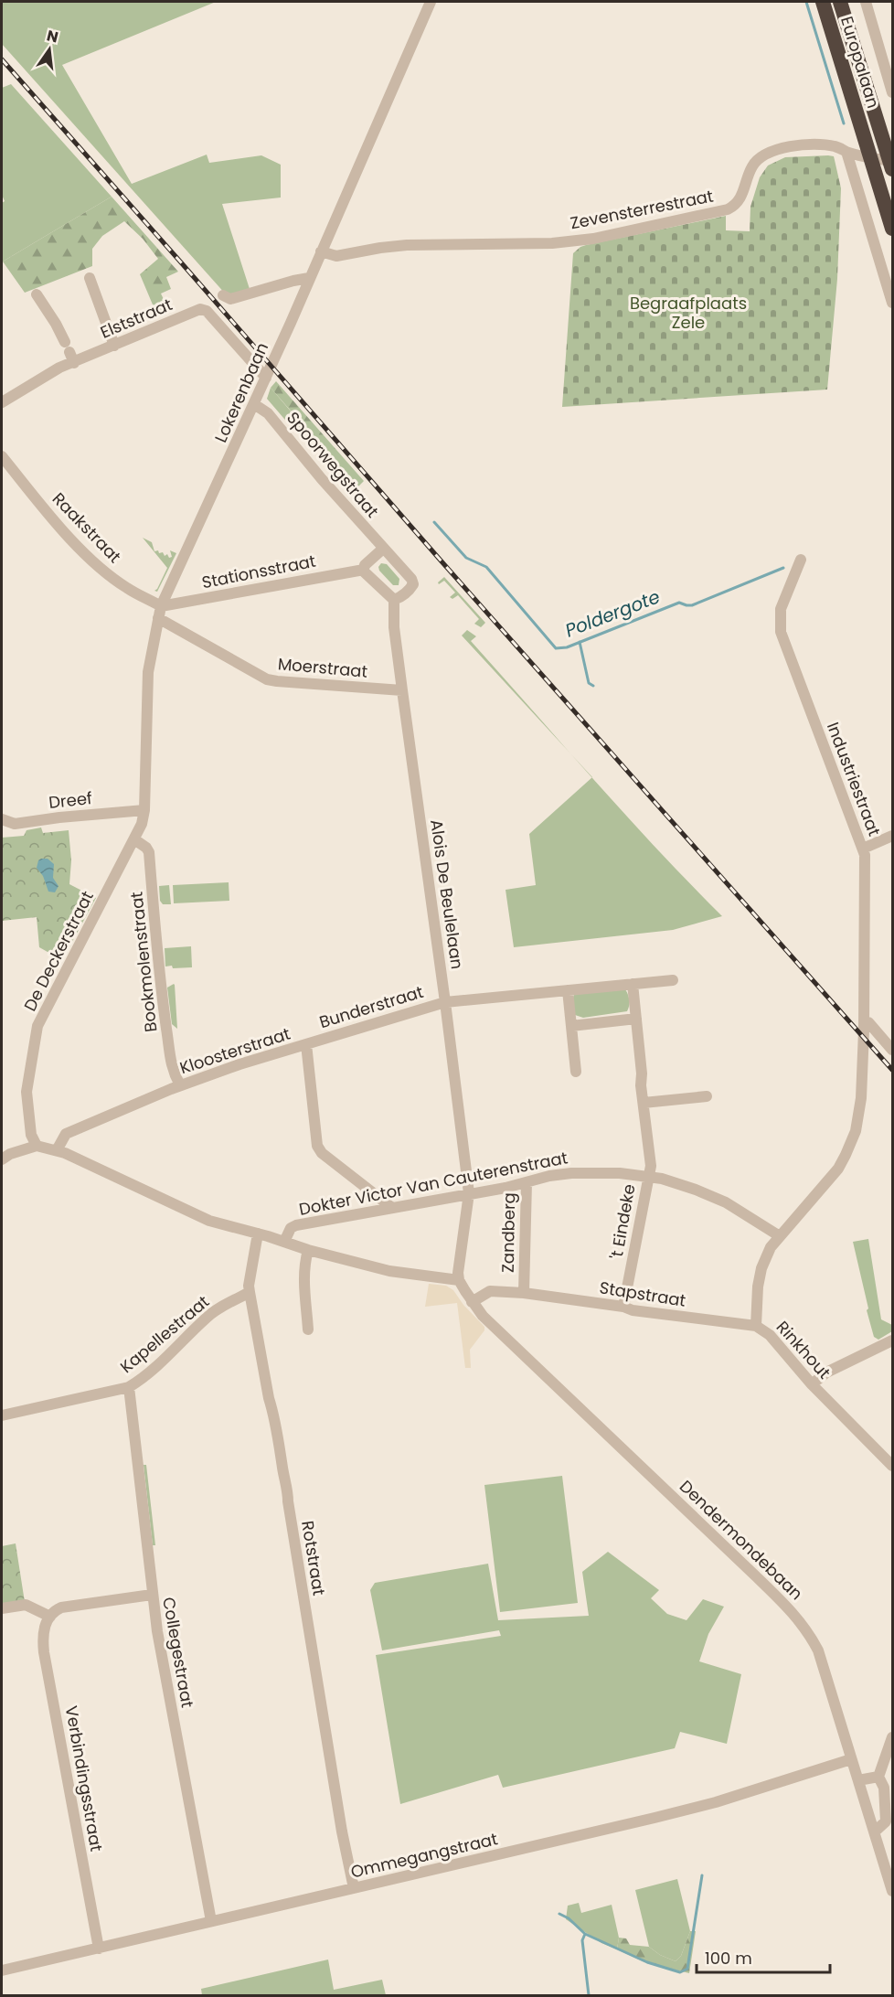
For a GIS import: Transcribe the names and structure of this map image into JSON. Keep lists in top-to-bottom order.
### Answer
{
  "streets": {
    "highway": ["Europalaan"],
    "street": [
      "Zevensterrestraat",
      "Elststraat",
      "Lokerenbaan",
      "Spoorwegstraat",
      "Raakstraat",
      "Stationsstraat",
      "Moerstraat",
      "Industriestraat",
      "Dreef",
      "Alois De Beulelaan",
      "De Deckerstraat",
      "Bookmolenstraat",
      "Bunderstraat",
      "Kloosterstraat",
      "Dokter Victor Van Cauterenstraat",
      "'t Eindeke",
      "Zandberg",
      "Stapstraat",
      "Kapellestraat",
      "Rinkhout",
      "Dendermondebaan",
      "Rotstraat",
      "Collegestraat",
      "Verbindingsstraat",
      "Ommegangstraat"
    ]
  },
  "crossings": [
    ["Europalaan", "Zevensterrestraat"],
    ["Zevensterrestraat", "Lokerenbaan"],
    ["Elststraat", "Lokerenbaan"],
    ["Lokerenbaan", "Spoorwegstraat"],
    ["Lokerenbaan", "Raakstraat"],
    ["Lokerenbaan", "Stationsstraat"],
    ["Lokerenbaan", "Moerstraat"],
    ["Lokerenbaan", "Dreef"],
    ["Lokerenbaan", "De Deckerstraat"],
    ["Spoorwegstraat", "Alois De Beulelaan"],
    ["Raakstraat", "Stationsstraat"],
    ["Moerstraat", "Alois De Beulelaan"],
    ["Industriestraat", "Dokter Victor Van Cauterenstraat"],
    ["Industriestraat", "Rinkhout"],
    ["Dreef", "De Deckerstraat"],
    ["Alois De Beulelaan", "Bunderstraat"],
    ["Alois De Beulelaan", "Dokter Victor Van Cauterenstraat"],
    ["De Deckerstraat", "Bookmolenstraat"],
    ["Bookmolenstraat", "Kloosterstraat"],
    ["Bunderstraat", "Kloosterstraat"],
    ["Bunderstraat", "'t Eindeke"],
    ["Kloosterstraat", "Dokter Victor Van Cauterenstraat"],
    ["Dokter Victor Van Cauterenstraat", "'t Eindeke"],
    ["Dokter Victor Van Cauterenstraat", "Zandberg"],
    ["Dokter Victor Van Cauterenstraat", "Rinkhout"],
    ["'t Eindeke", "Stapstraat"],
    ["Zandberg", "Stapstraat"],
    ["Zandberg", "Dendermondebaan"],
    ["Stapstraat", "Rinkhout"],
    ["Kapellestraat", "Rotstraat"],
    ["Kapellestraat", "Collegestraat"],
    ["Dendermondebaan", "Ommegangstraat"],
    ["Rotstraat", "Ommegangstraat"],
    ["Collegestraat", "Ommegangstraat"],
    ["Verbindingsstraat", "Ommegangstraat"]
  ],
  "water": ["Poldergote"],
  "parks": ["Begraafplaats Zele"],
  "scale_bar": "100 m",
  "north": "top"
}
